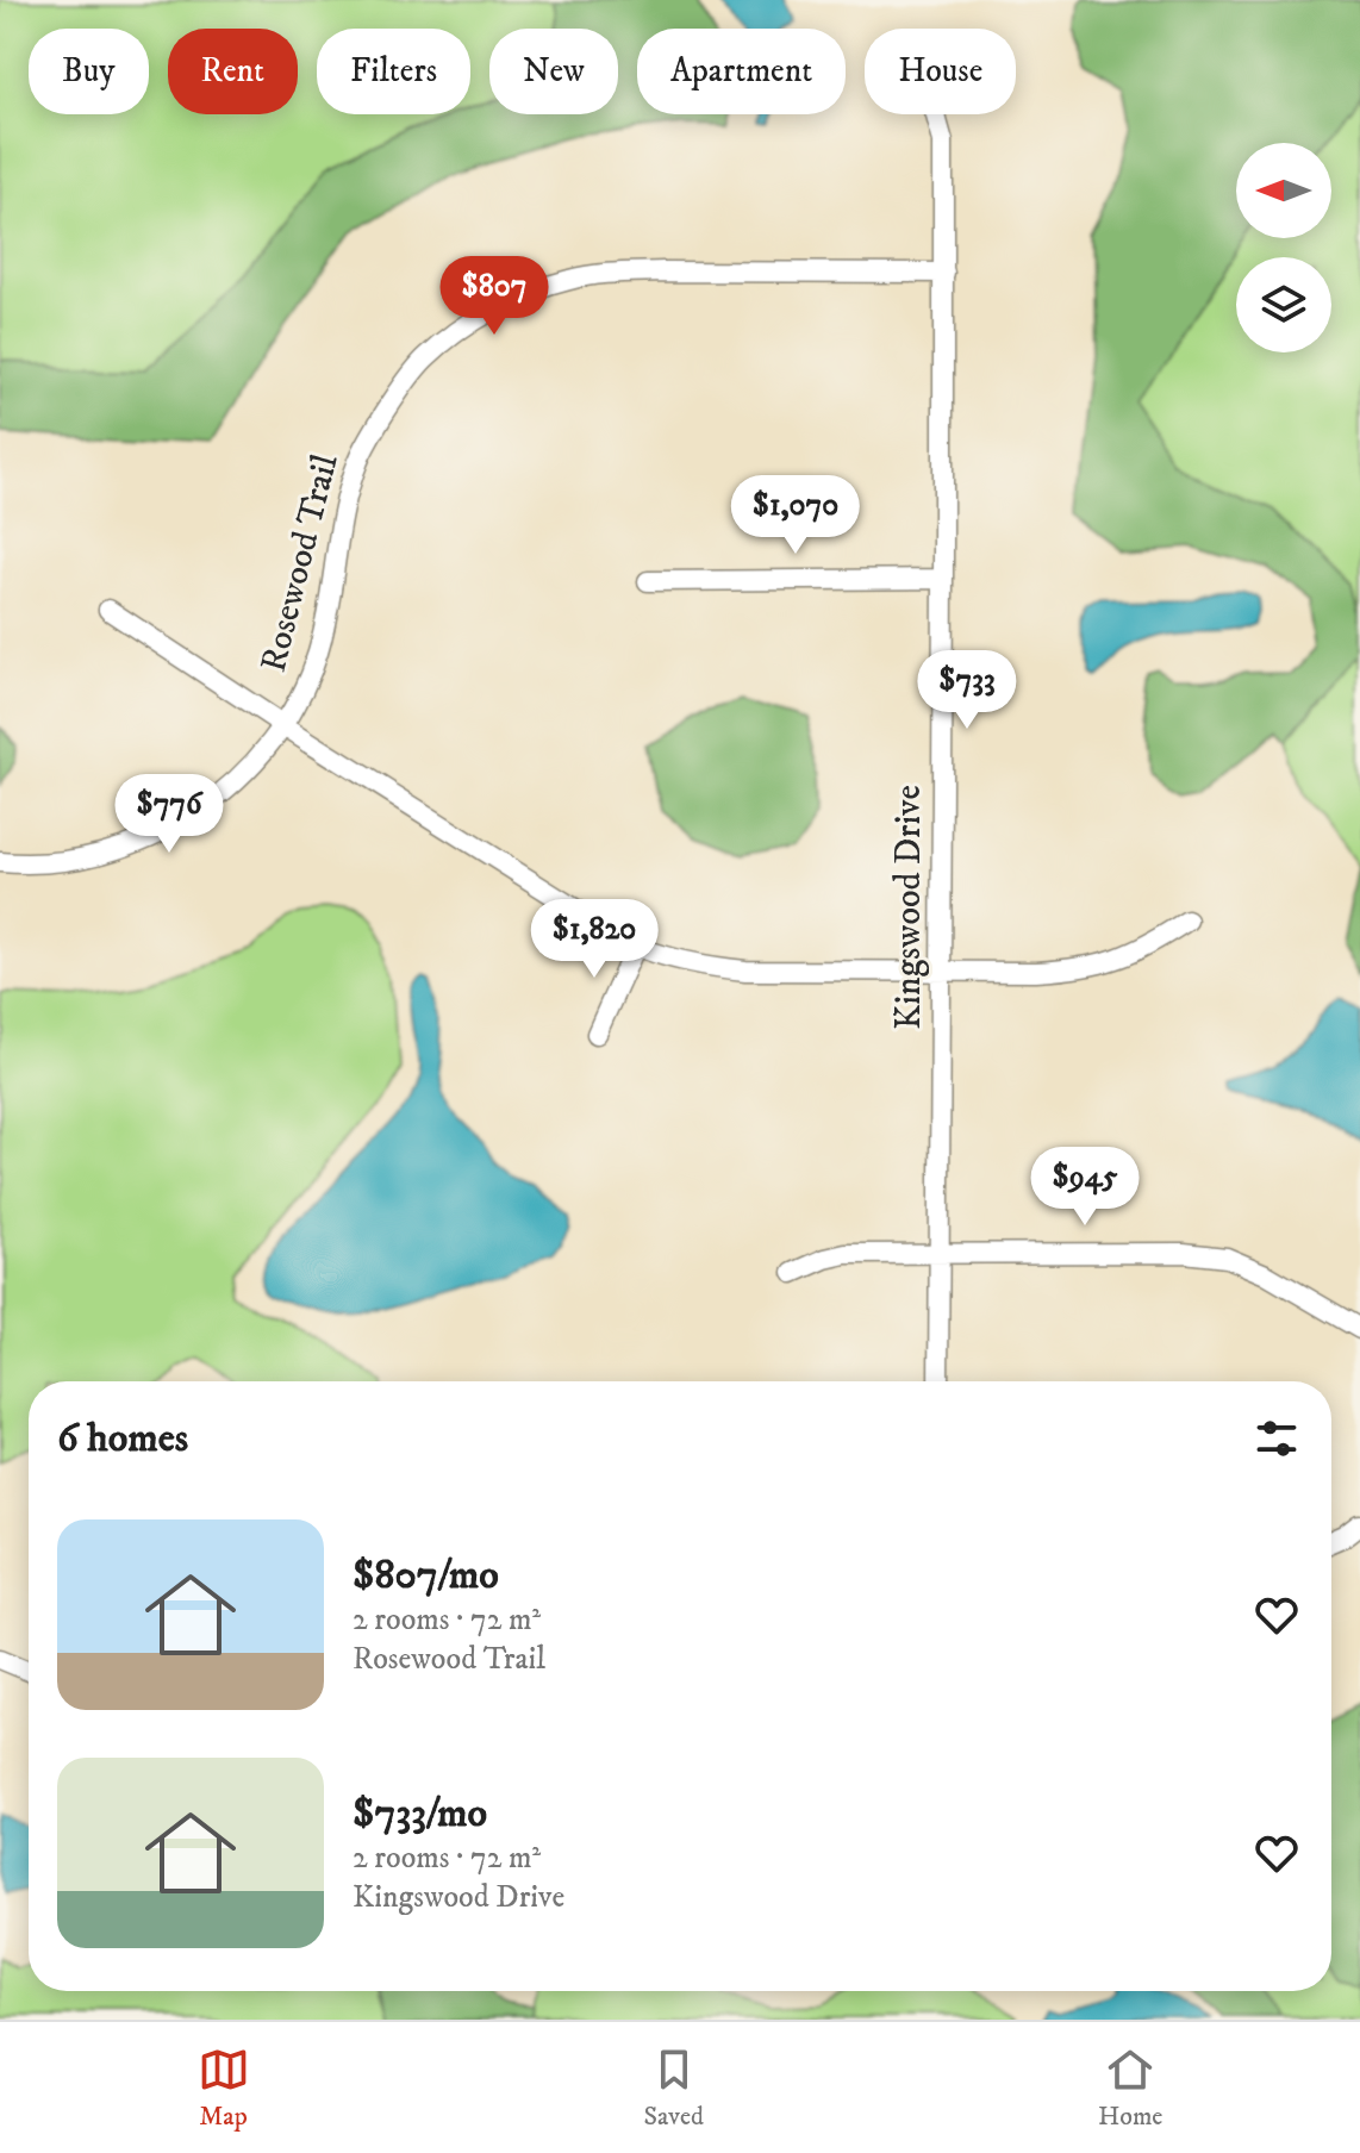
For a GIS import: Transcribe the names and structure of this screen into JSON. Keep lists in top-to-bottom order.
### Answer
{
  "streets": {
    "street": ["Rosewood Trail", "Kingswood Drive"]
  },
  "crossings": [
    ["Rosewood Trail", "Kingswood Drive"]
  ],
  "north": "left",
  "page": {
    "chip": [
      "Buy",
      "Rent",
      "Filters",
      "New",
      "Apartment",
      "House"
    ],
    "price": [
      "$807",
      "$1,070",
      "$733",
      "$776",
      "$1,820",
      "$945"
    ],
    "heading": "6 homes",
    "list": [
      {
        "name": "$807/mo",
        "note": "2 rooms · 72 m² · Rosewood Trail"
      },
      {
        "name": "$733/mo",
        "note": "2 rooms · 72 m² · Kingswood Drive"
      }
    ],
    "tabs": ["Map", "Saved", "Home"]
  }
}
